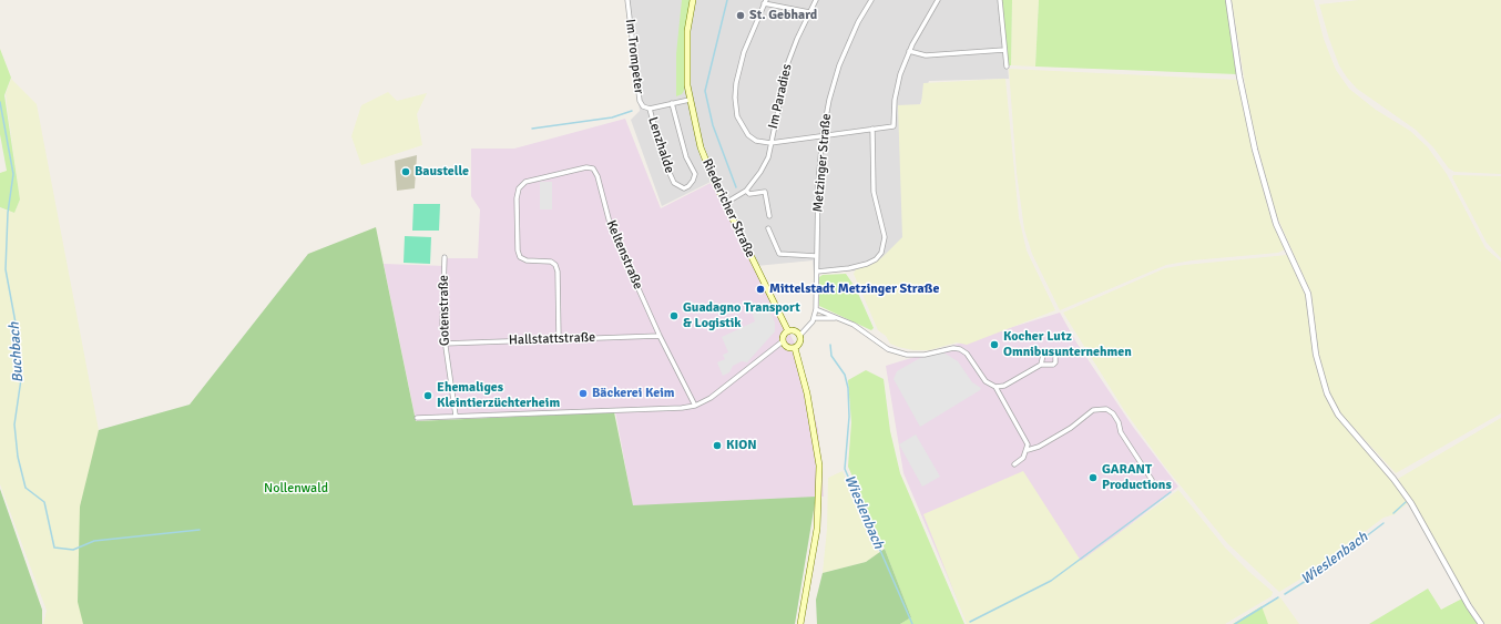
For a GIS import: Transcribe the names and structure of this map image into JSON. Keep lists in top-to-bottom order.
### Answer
{
  "streets": {
    "main road": ["Riedericher Straße"],
    "street": [
      "Im Trompeter",
      "Im Paradies",
      "Lenzhalde",
      "Metzinger Straße",
      "Keltenstraße",
      "Gotenstraße",
      "Hallstattstraße"
    ]
  },
  "crossings": [
    ["Im Trompeter", "Lenzhalde"],
    ["Im Paradies", "Riedericher Straße"],
    ["Metzinger Straße", "Riedericher Straße"],
    ["Keltenstraße", "Hallstattstraße"],
    ["Gotenstraße", "Hallstattstraße"]
  ],
  "water": ["Buchbach", "Wieslenbach"],
  "parks": ["Nollenwald"],
  "places": [
    "St. Gebhard",
    "Baustelle",
    "Mittelstadt Metzinger Straße",
    "Guadagno Transport & Logistik",
    "Kocher Lutz Omnibusunternehmen",
    "Bäckerei Keim",
    "Ehemaliges Kleintierzüchterheim",
    "KION",
    "GARANT Productions"
  ]
}
